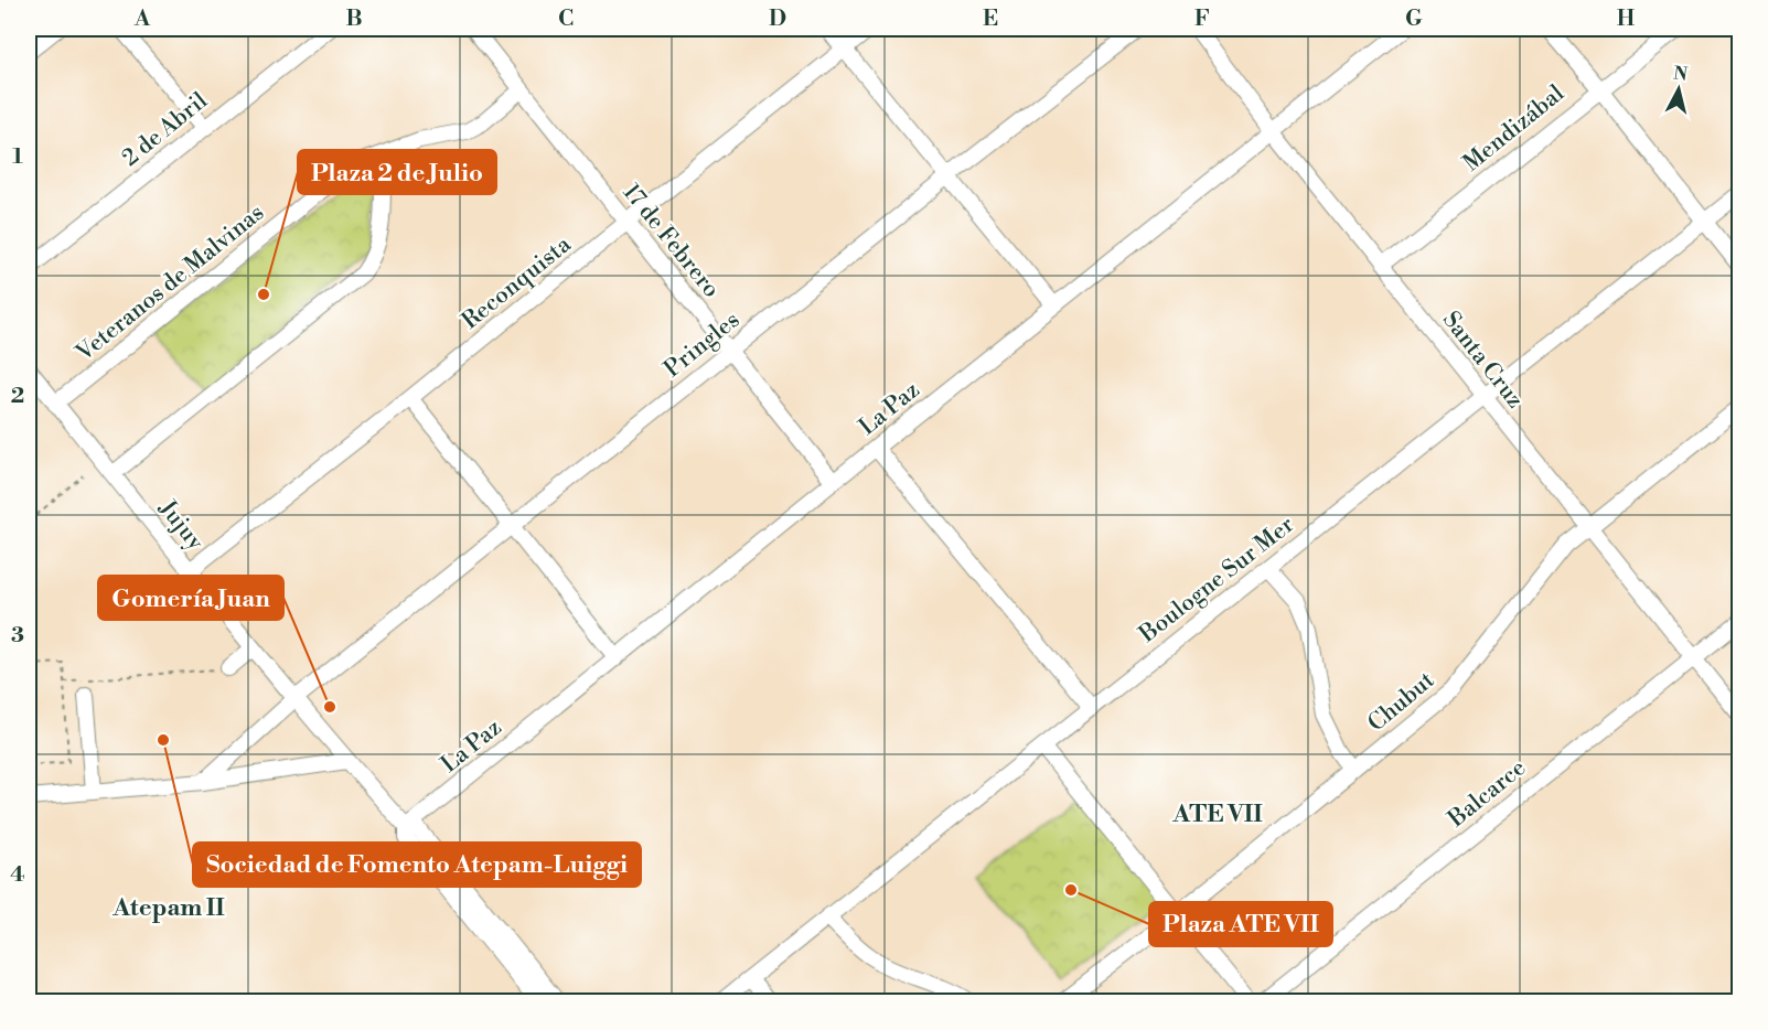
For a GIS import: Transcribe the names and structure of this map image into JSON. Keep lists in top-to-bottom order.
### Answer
{
  "streets": {
    "street": [
      "Mendizábal",
      "2 de Abril",
      "17 de Febrero",
      "Veteranos de Malvinas",
      "Reconquista",
      "Pringles",
      "Santa Cruz",
      "La Paz",
      "Jujuy",
      "Boulogne Sur Mer",
      "Chubut",
      "Balcarce"
    ]
  },
  "crossings": [
    ["Mendizábal", "Santa Cruz"],
    ["17 de Febrero", "Veteranos de Malvinas"],
    ["17 de Febrero", "Reconquista"],
    ["17 de Febrero", "Pringles"],
    ["17 de Febrero", "La Paz"],
    ["Veteranos de Malvinas", "Jujuy"],
    ["Reconquista", "Jujuy"],
    ["Pringles", "Jujuy"],
    ["Santa Cruz", "La Paz"],
    ["Santa Cruz", "Boulogne Sur Mer"],
    ["Santa Cruz", "Chubut"],
    ["Santa Cruz", "Balcarce"],
    ["La Paz", "Jujuy"]
  ],
  "districts": ["ATE VII", "Atepam II"],
  "places": [
    "Plaza 2 de Julio",
    "Gomería Juan",
    "Sociedad de Fomento Atepam-Luiggi",
    "Plaza ATE VII"
  ],
  "north": "top",
  "grid": {
    "columns": [
      "A",
      "B",
      "C",
      "D",
      "E",
      "F",
      "G",
      "H"
    ],
    "rows": [
      "1",
      "2",
      "3",
      "4"
    ]
  }
}
